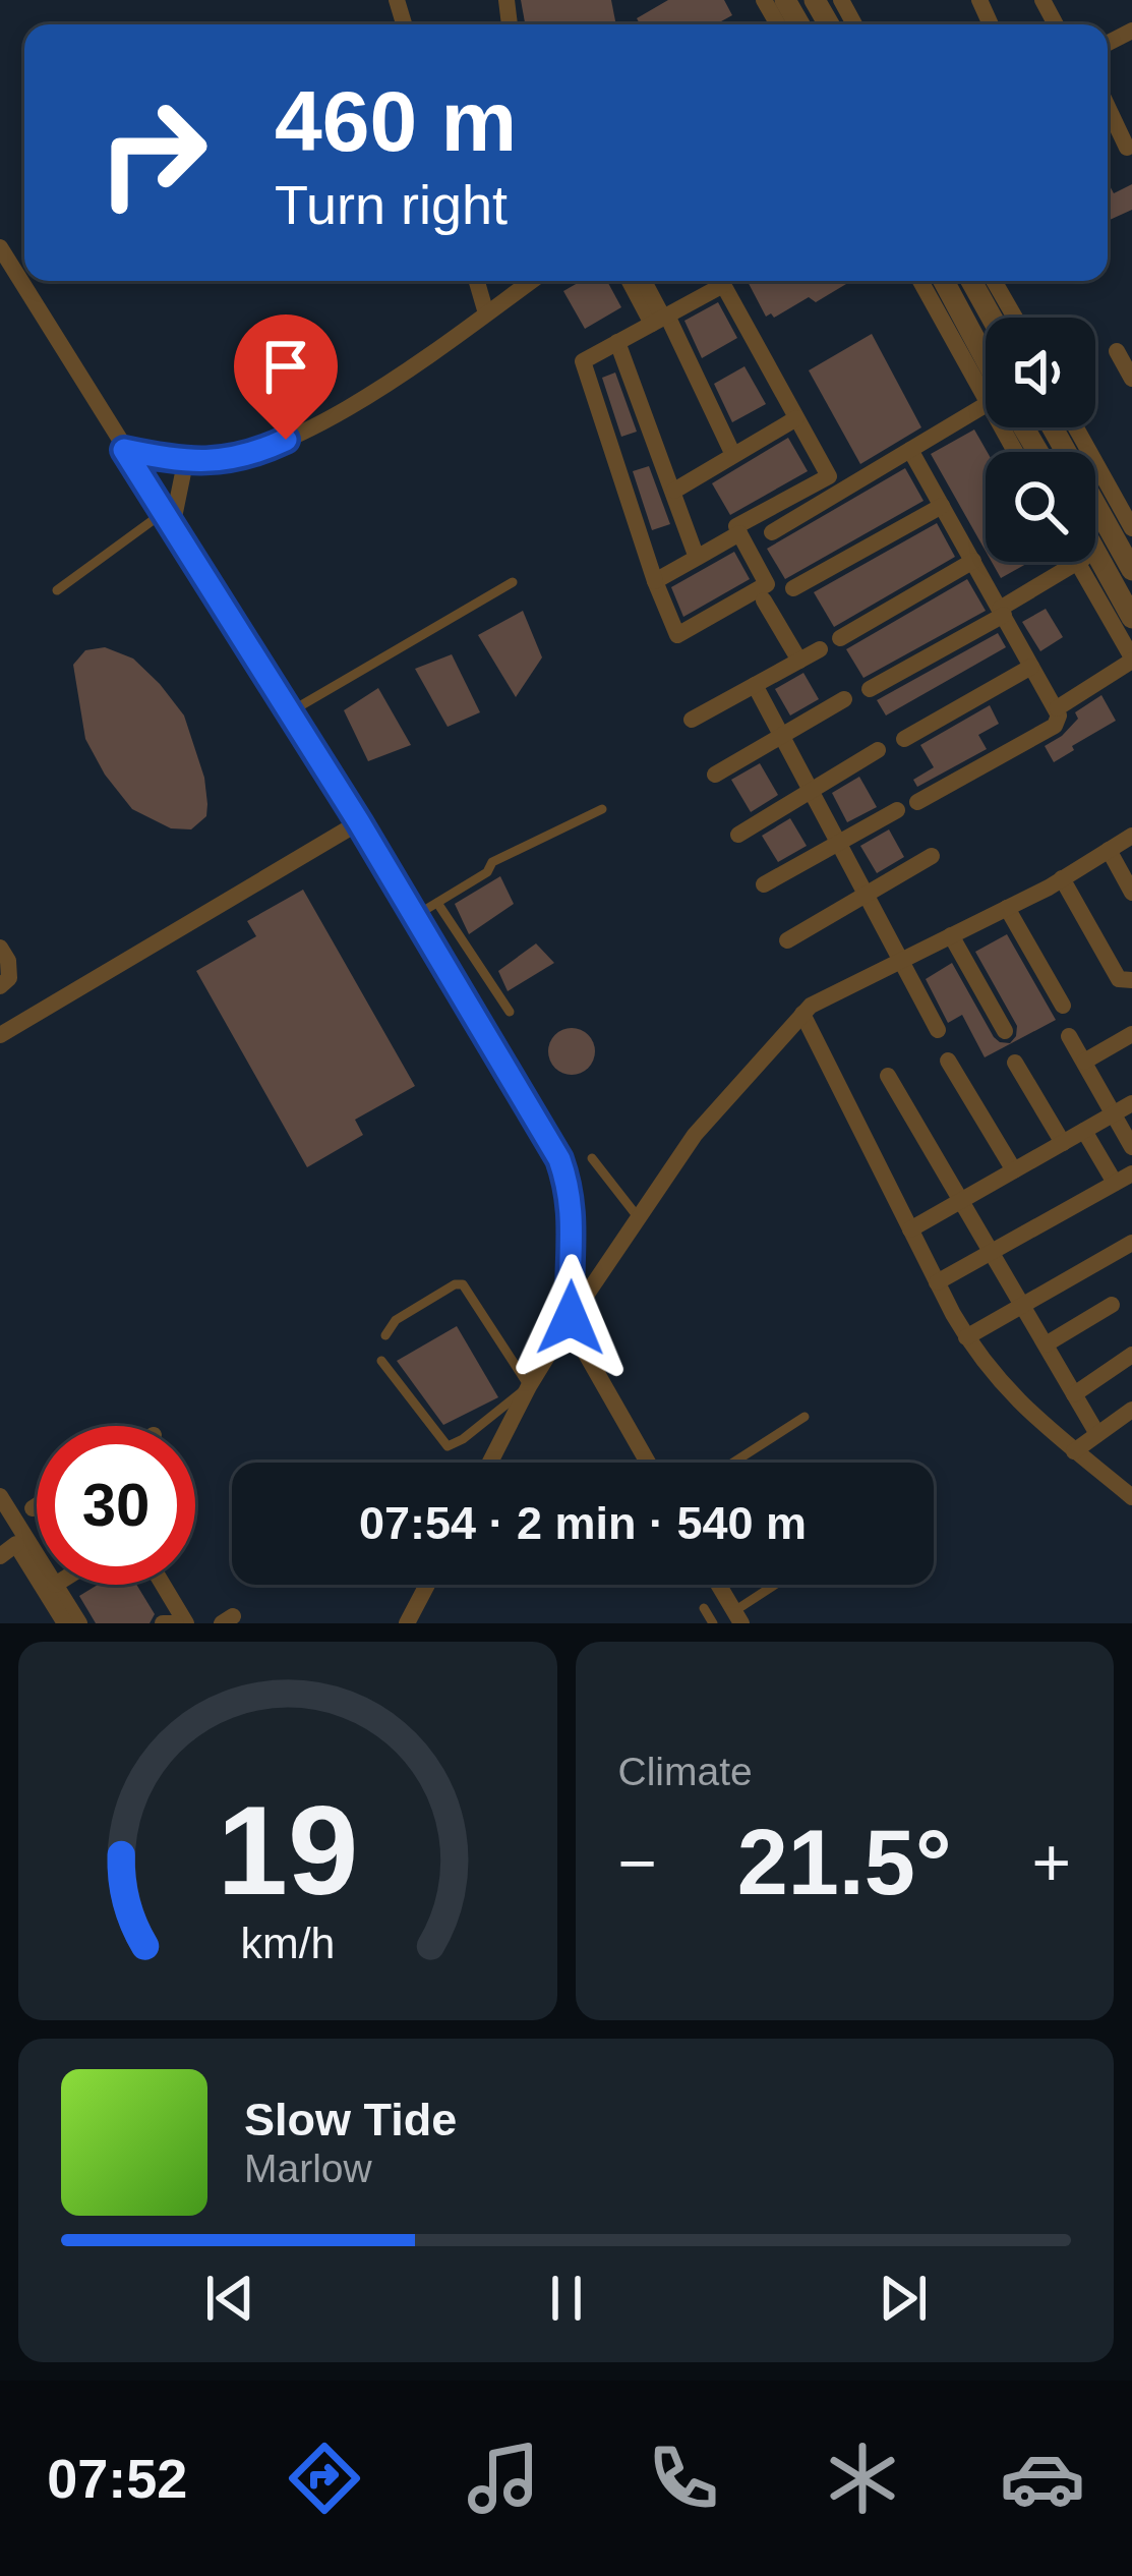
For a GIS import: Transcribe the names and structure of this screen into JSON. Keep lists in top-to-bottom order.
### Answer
{
  "page": {
    "turn": ["460 m", "Turn right"],
    "limit": "30",
    "trip": "07:54 · 2 min · 540 m",
    "tile": "Climate",
    "heat": ["−", "21.5°", "+"],
    "song": ["Slow Tide", "Marlow"],
    "tabs": "07:52",
    "gauge": ["19", "km/h"]
  }
}
